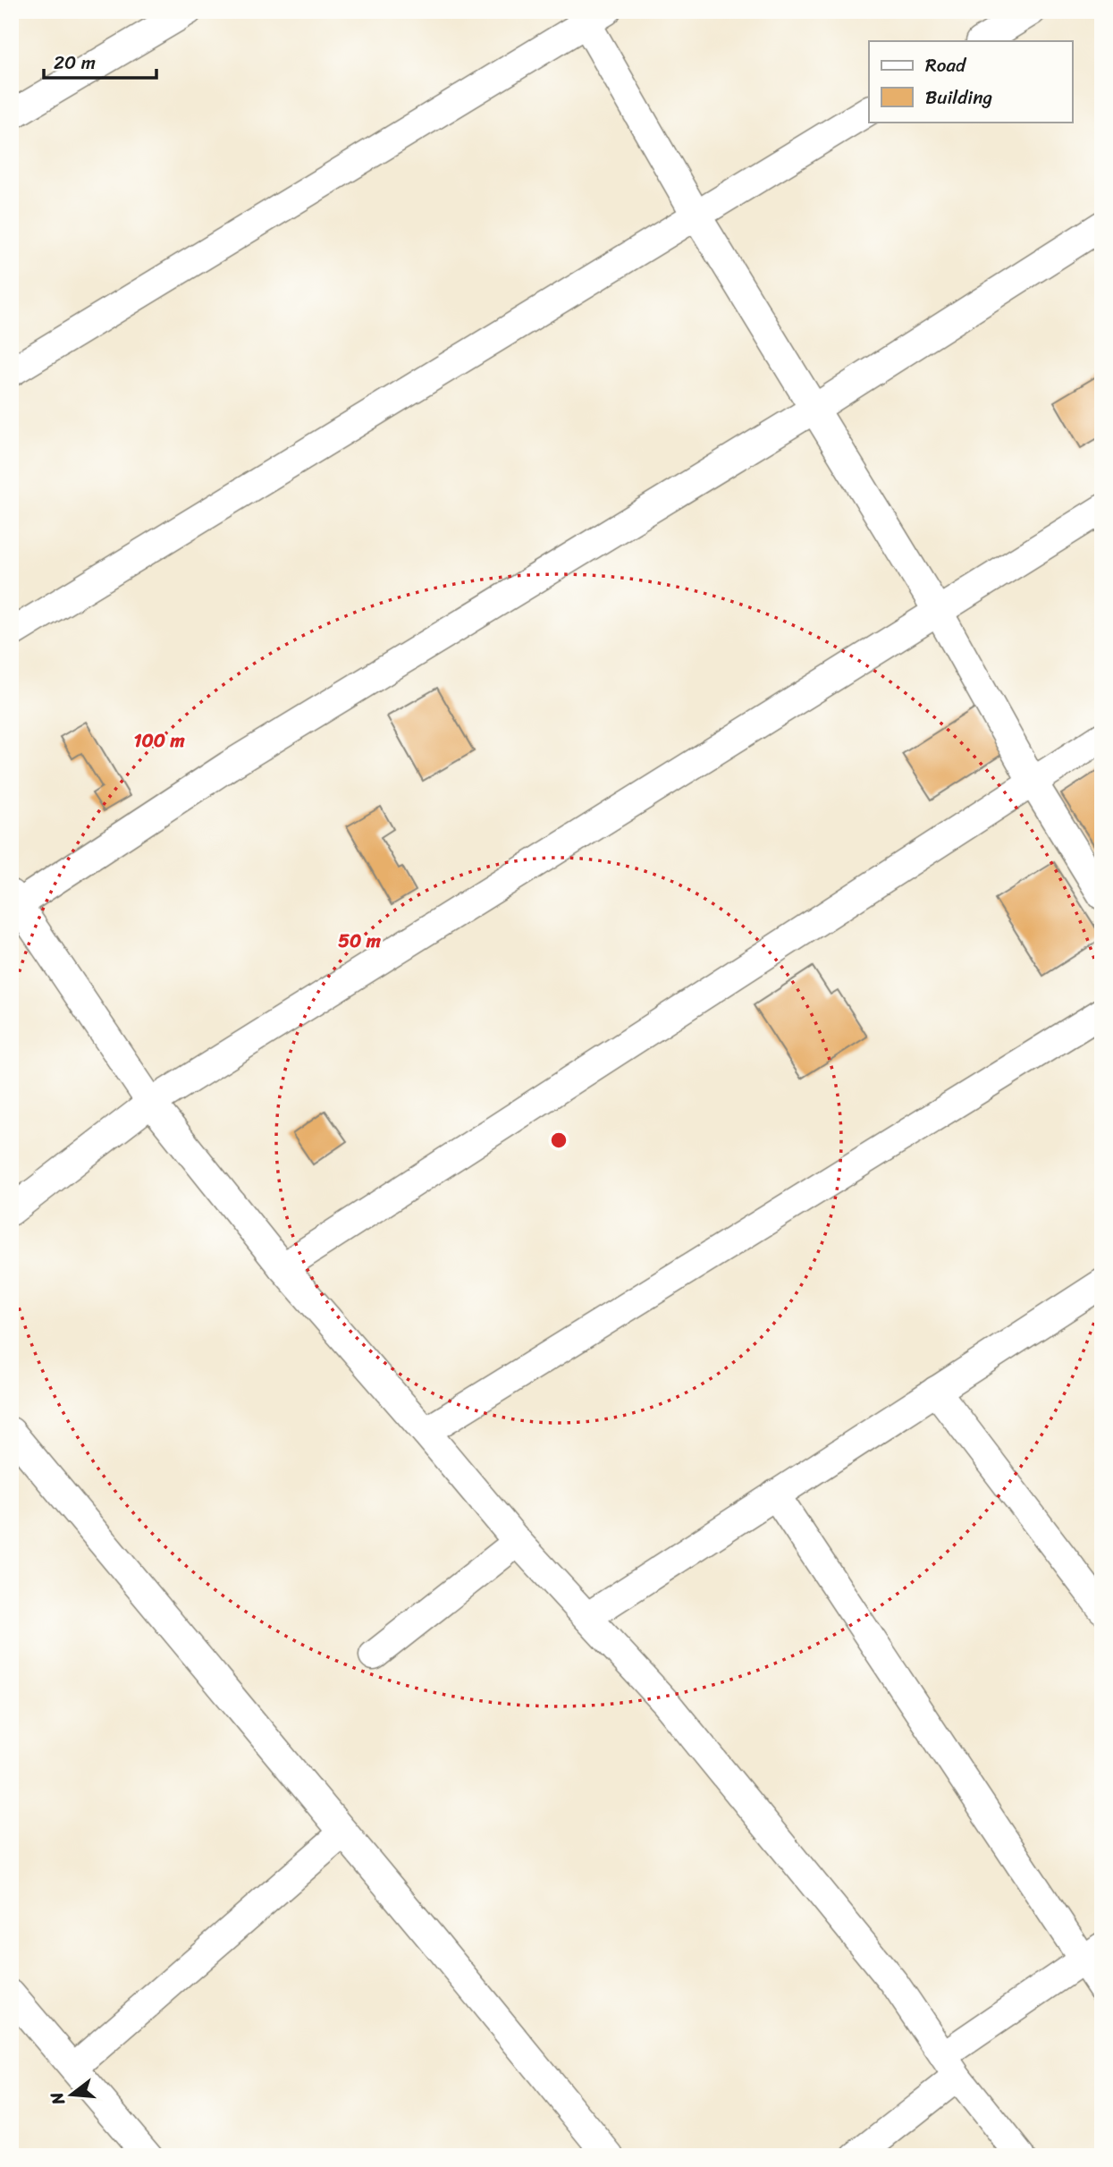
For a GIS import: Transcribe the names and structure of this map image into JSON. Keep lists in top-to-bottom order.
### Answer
{
  "legend": ["Road", "Building"],
  "scale_bar": "20 m",
  "north": "left",
  "rings": ["100 m", "50 m"]
}
